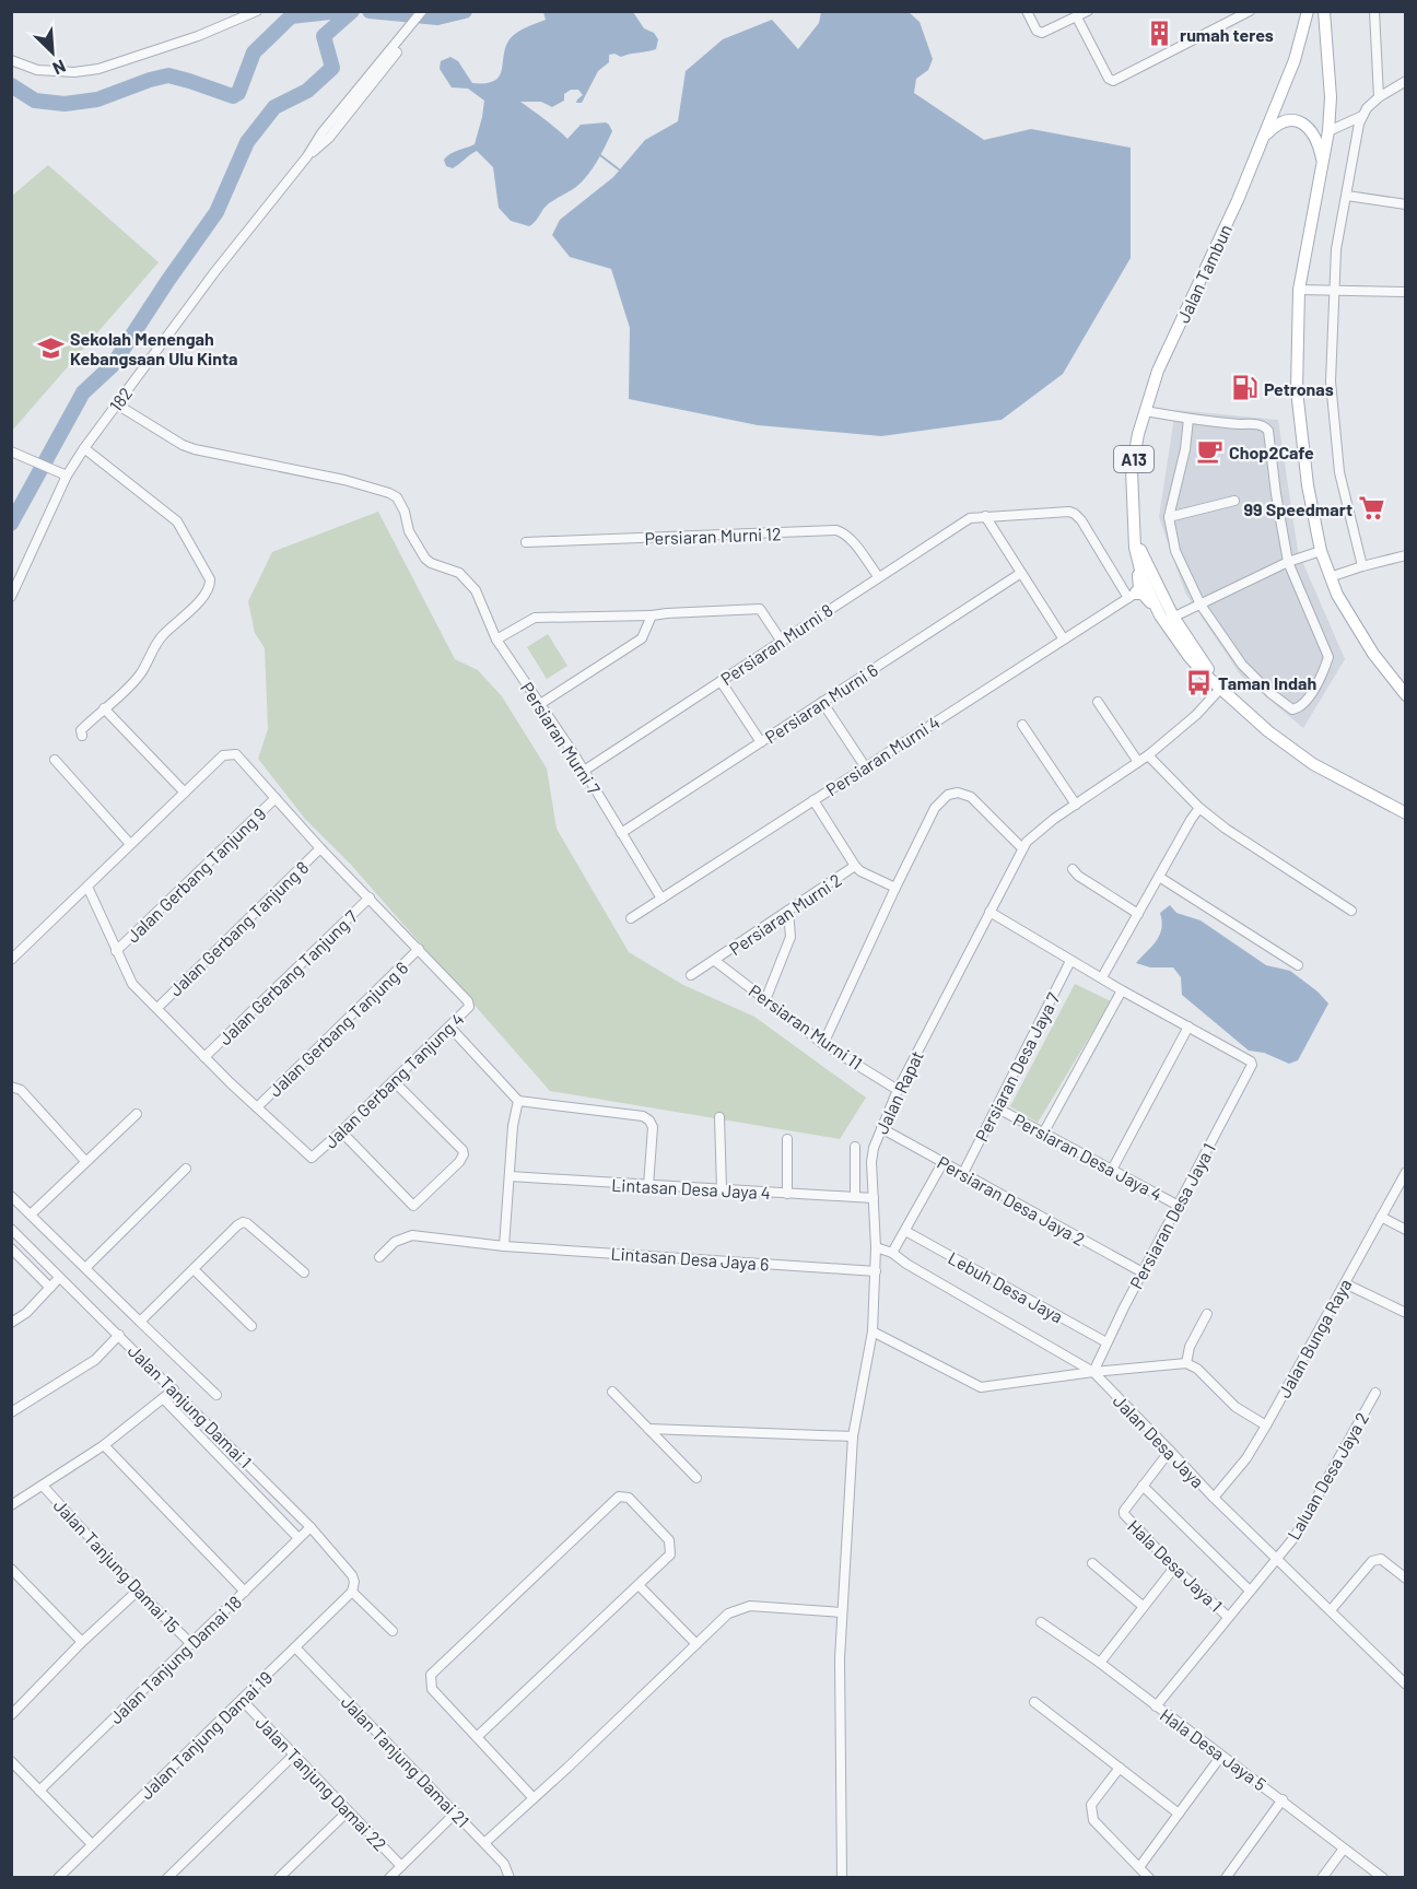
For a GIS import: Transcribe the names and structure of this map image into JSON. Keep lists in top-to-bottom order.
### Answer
{
  "streets": {
    "main road": ["Jalan Tambun", "A13"],
    "street": [
      "182",
      "Persiaran Murni 12",
      "Persiaran Murni 8",
      "Persiaran Murni 6",
      "Persiaran Murni 7",
      "Persiaran Murni 4",
      "Jalan Gerbang Tanjung 9",
      "Persiaran Murni 2",
      "Jalan Gerbang Tanjung 8",
      "Jalan Gerbang Tanjung 7",
      "Persiaran Murni 11",
      "Jalan Gerbang Tanjung 6",
      "Persiaran Desa Jaya 7",
      "Jalan Gerbang Tanjung 4",
      "Jalan Rapat",
      "Persiaran Desa Jaya 4",
      "Lintasan Desa Jaya 4",
      "Persiaran Desa Jaya 2",
      "Persiaran Desa Jaya 1",
      "Lintasan Desa Jaya 6",
      "Lebuh Desa Jaya",
      "Jalan Bunga Raya",
      "Jalan Tanjung Damai 1",
      "Jalan Desa Jaya",
      "Laluan Desa Jaya 2",
      "Jalan Tanjung Damai 15",
      "Hala Desa Jaya 1",
      "Jalan Tanjung Damai 18",
      "Jalan Tanjung Damai 19",
      "Hala Desa Jaya 5",
      "Jalan Tanjung Damai 21",
      "Jalan Tanjung Damai 22"
    ]
  },
  "crossings": [
    ["Jalan Tambun", "Jalan Rapat"],
    ["182", "Persiaran Murni 7"],
    ["Persiaran Murni 12", "Persiaran Murni 8"],
    ["Persiaran Murni 8", "Persiaran Murni 7"],
    ["Persiaran Murni 6", "Persiaran Murni 7"],
    ["Persiaran Murni 7", "Persiaran Murni 4"],
    ["Persiaran Murni 2", "Persiaran Murni 11"],
    ["Persiaran Murni 11", "Jalan Rapat"],
    ["Jalan Gerbang Tanjung 6", "Jalan Gerbang Tanjung 4"],
    ["Persiaran Desa Jaya 7", "Persiaran Desa Jaya 4"],
    ["Persiaran Desa Jaya 7", "Persiaran Desa Jaya 2"],
    ["Jalan Rapat", "Lintasan Desa Jaya 4"],
    ["Jalan Rapat", "Persiaran Desa Jaya 2"],
    ["Jalan Rapat", "Lintasan Desa Jaya 6"],
    ["Jalan Rapat", "Jalan Desa Jaya"],
    ["Persiaran Desa Jaya 4", "Persiaran Desa Jaya 1"],
    ["Persiaran Desa Jaya 2", "Persiaran Desa Jaya 1"],
    ["Persiaran Desa Jaya 1", "Lebuh Desa Jaya"],
    ["Persiaran Desa Jaya 1", "Jalan Desa Jaya"],
    ["Jalan Bunga Raya", "Jalan Desa Jaya"],
    ["Jalan Tanjung Damai 1", "Jalan Tanjung Damai 18"],
    ["Jalan Tanjung Damai 1", "Jalan Tanjung Damai 19"],
    ["Jalan Desa Jaya", "Laluan Desa Jaya 2"],
    ["Jalan Desa Jaya", "Hala Desa Jaya 1"],
    ["Laluan Desa Jaya 2", "Hala Desa Jaya 1"],
    ["Laluan Desa Jaya 2", "Hala Desa Jaya 5"],
    ["Jalan Tanjung Damai 15", "Jalan Tanjung Damai 18"],
    ["Jalan Tanjung Damai 19", "Jalan Tanjung Damai 21"],
    ["Jalan Tanjung Damai 19", "Jalan Tanjung Damai 22"]
  ],
  "places": {
    "building": ["rumah teres"],
    "school or university": ["Sekolah Menengah Kebangsaan Ulu Kinta"],
    "fuel station": ["Petronas"],
    "cafe": ["Chop2Cafe"],
    "supermarket": ["99 Speedmart"],
    "bus stop": ["Taman Indah"]
  },
  "north": "bottom right"
}
